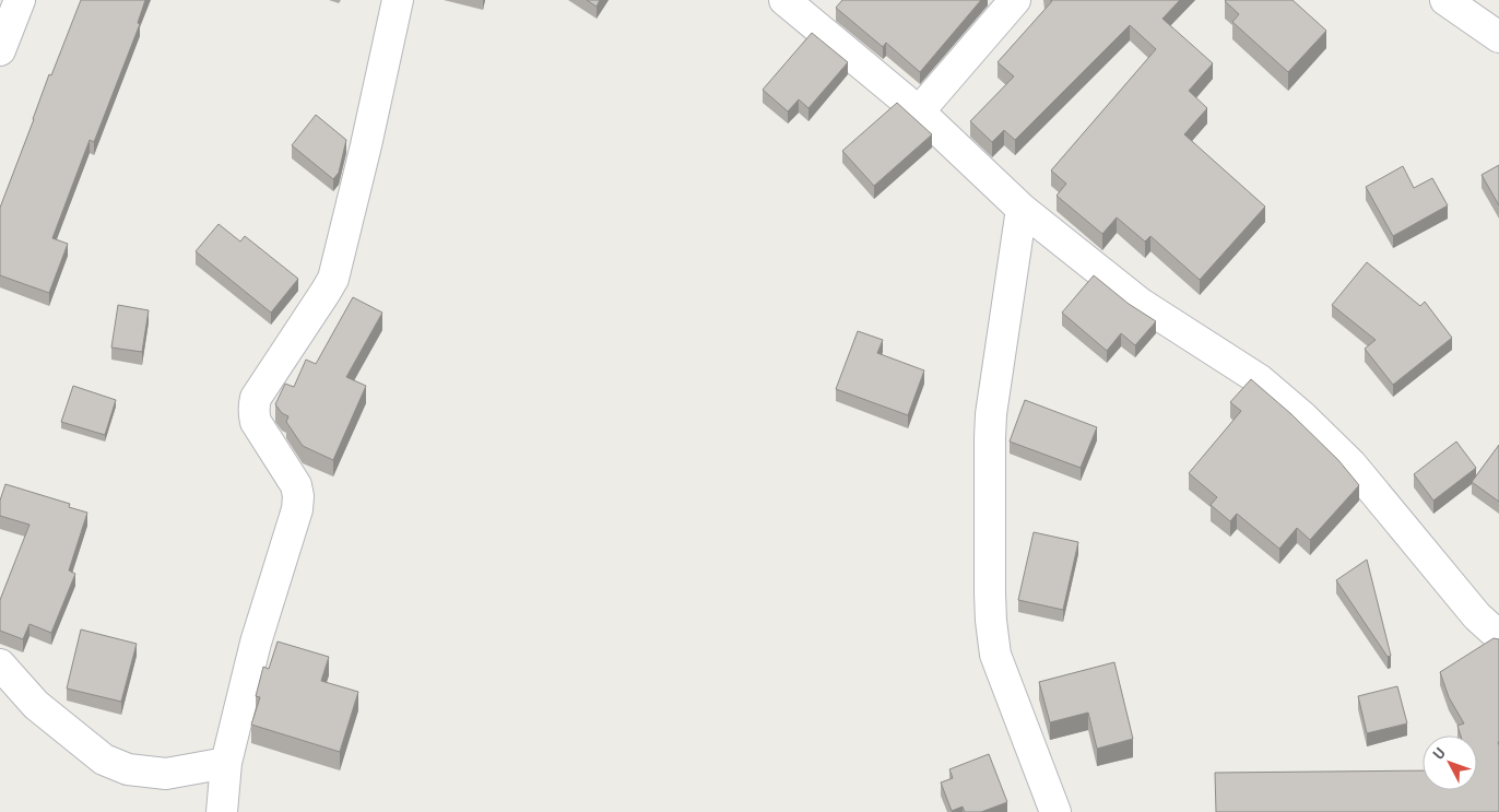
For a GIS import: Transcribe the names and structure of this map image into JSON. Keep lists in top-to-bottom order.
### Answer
{
  "north": "top left"
}
